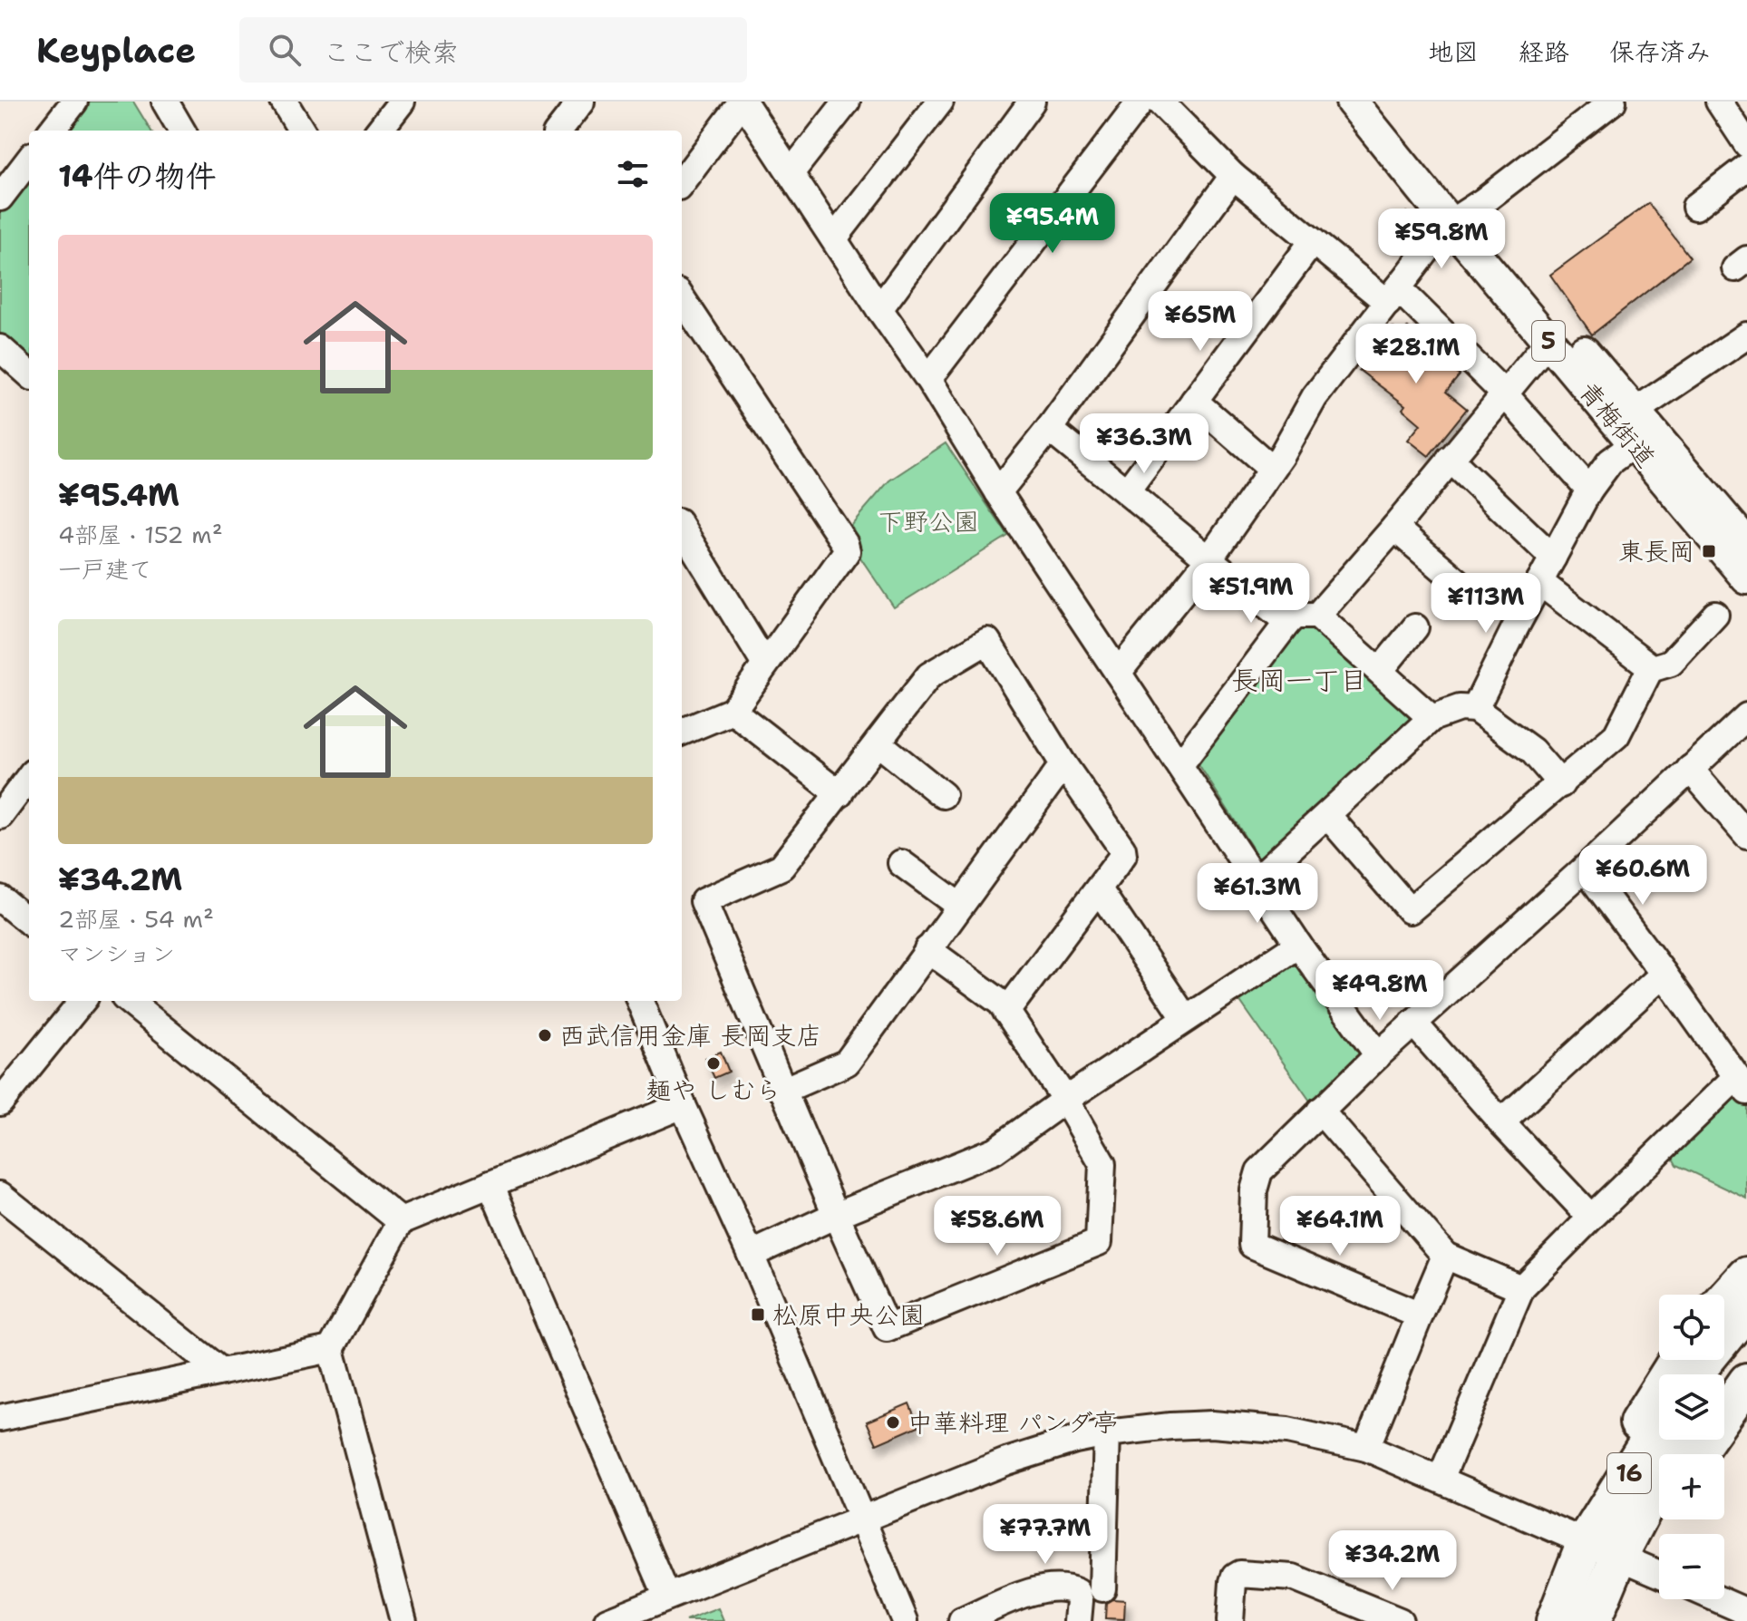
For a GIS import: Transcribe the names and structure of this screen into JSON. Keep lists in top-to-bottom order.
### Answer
{
  "streets": {
    "highway": ["16"],
    "main road": ["5", "青梅街道"]
  },
  "districts": ["長岡一丁目"],
  "parks": ["下野公園"],
  "places": {
    "transit": ["東長岡", "松原中央公園"],
    "other": ["西武信用金庫 長岡支店", "麺や しむら", "中華料理 パンダ亭"]
  },
  "page": {
    "header": "Keyplace",
    "search": "ここで検索",
    "nav": ["地図", "経路", "保存済み"],
    "heading": "14件の物件",
    "price": [
      "¥95.4M",
      "¥59.8M",
      "¥65M",
      "¥28.1M",
      "¥36.3M",
      "¥51.9M",
      "¥113M",
      "¥60.6M",
      "¥61.3M",
      "¥49.8M",
      "¥58.6M",
      "¥64.1M",
      "¥77.7M",
      "¥34.2M"
    ],
    "list": [
      {
        "name": "¥95.4M",
        "note": "4部屋 · 152 m² · 一戸建て"
      },
      {
        "name": "¥34.2M",
        "note": "2部屋 · 54 m² · マンション"
      }
    ],
    "map_buttons": ["+", "−"]
  }
}
